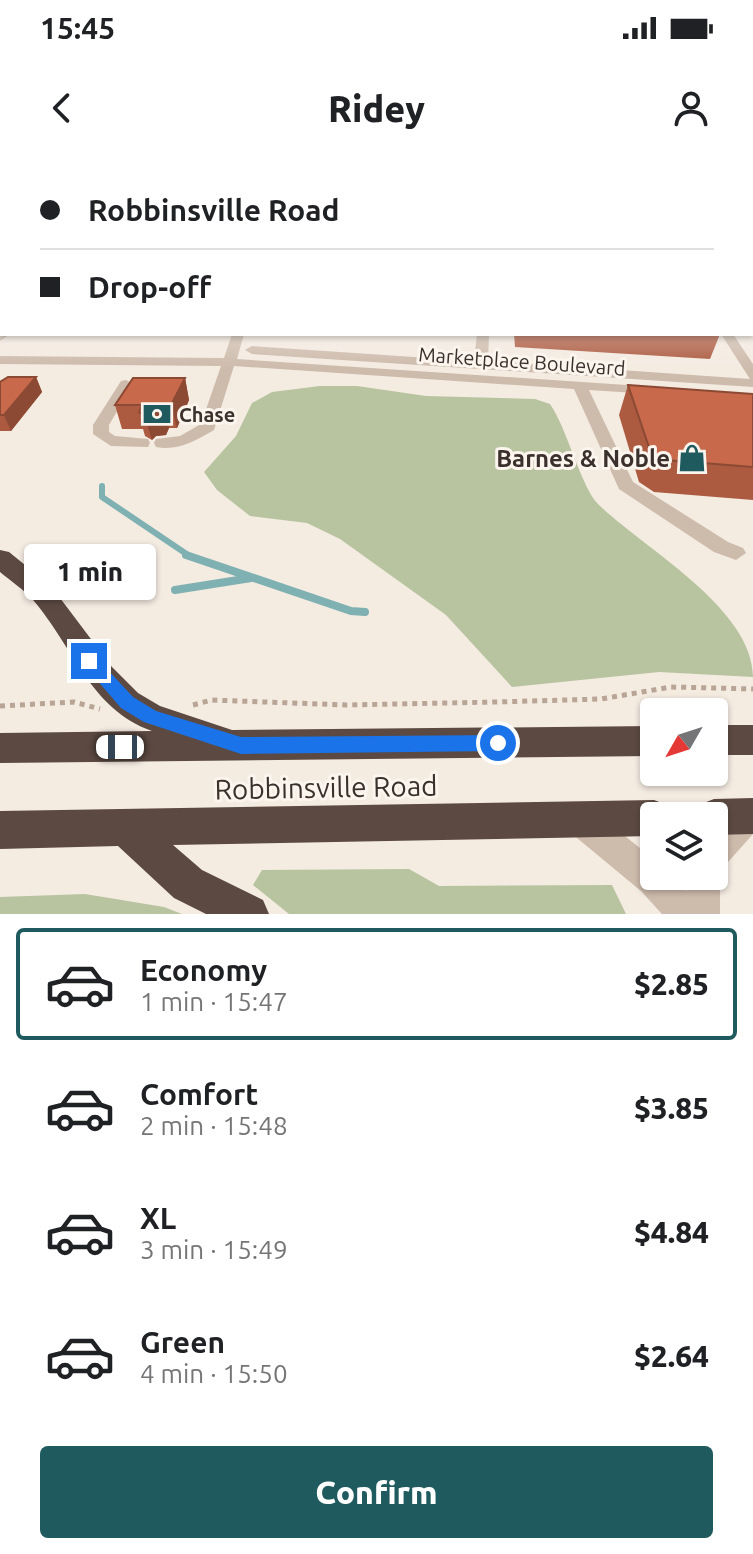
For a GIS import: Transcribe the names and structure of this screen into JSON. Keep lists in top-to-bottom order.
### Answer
{
  "streets": {
    "highway": ["Robbinsville Road"],
    "street": ["Marketplace Boulevard"]
  },
  "places": {
    "bank": ["Chase"],
    "shop": ["Barnes & Noble"]
  },
  "north": "bottom left",
  "page": {
    "status": "15:45",
    "header": "Ridey",
    "banner": ["Robbinsville Road", "Drop-off"],
    "bubble": "1 min",
    "list": [
      {
        "name": "Economy",
        "note": "1 min · 15:47",
        "value": "$2.85"
      },
      {
        "name": "Comfort",
        "note": "2 min · 15:48",
        "value": "$3.85"
      },
      {
        "name": "XL",
        "note": "3 min · 15:49",
        "value": "$4.84"
      },
      {
        "name": "Green",
        "note": "4 min · 15:50",
        "value": "$2.64"
      }
    ],
    "buttons": "Confirm"
  }
}
